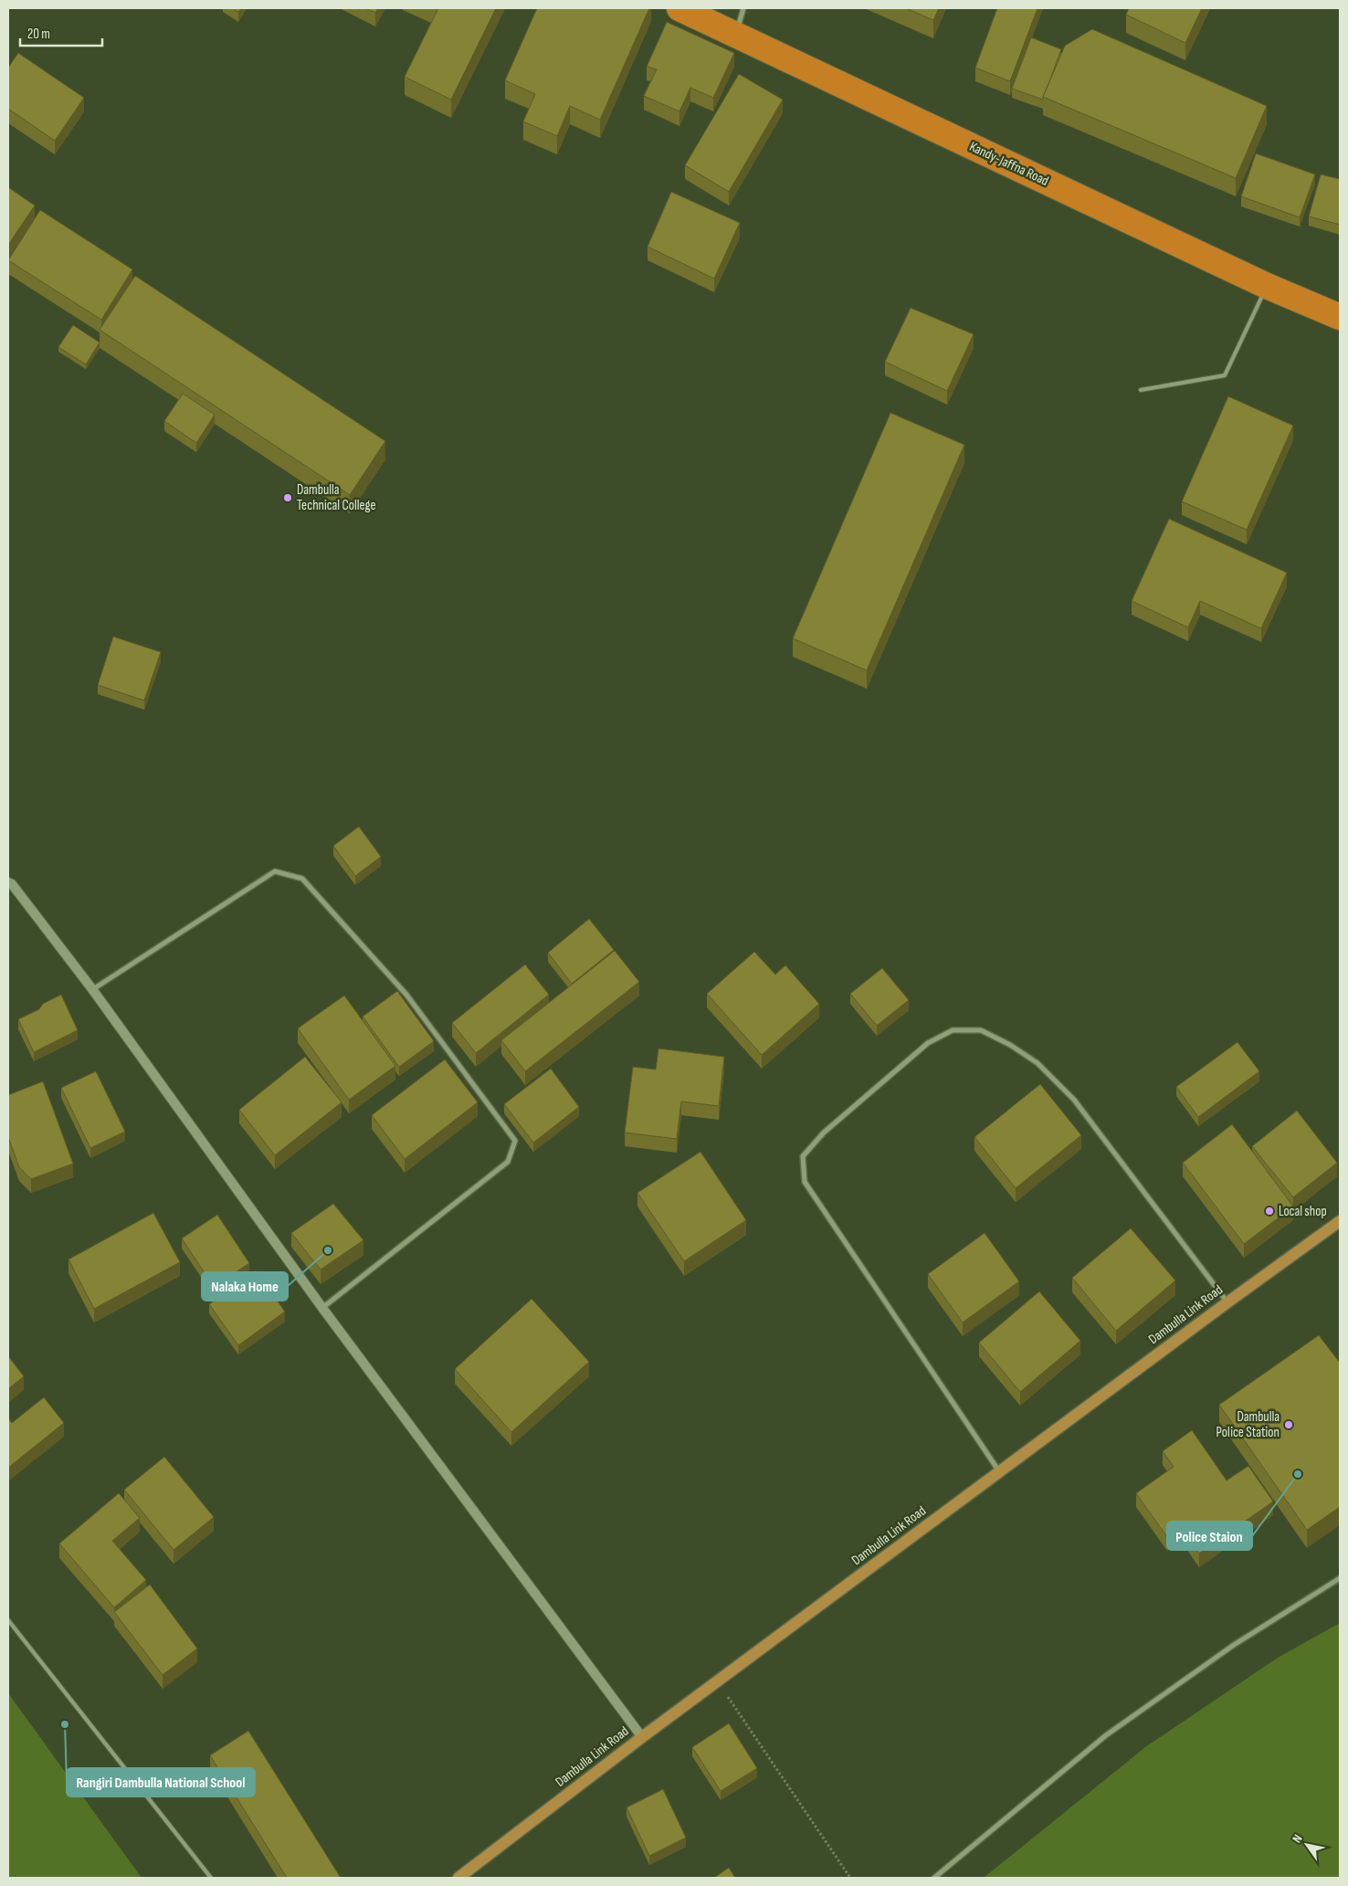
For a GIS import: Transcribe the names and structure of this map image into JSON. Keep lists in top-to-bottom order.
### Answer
{
  "streets": {
    "highway": ["Kandy-Jaffna Road"],
    "main road": ["Dambulla Link Road"]
  },
  "places": [
    "Dambulla Technical College",
    "Local shop",
    "Nalaka Home",
    "Dambulla Police Station",
    "Police Staion",
    "Rangiri Dambulla National School"
  ],
  "scale_bar": "20 m",
  "north": "top left"
}
